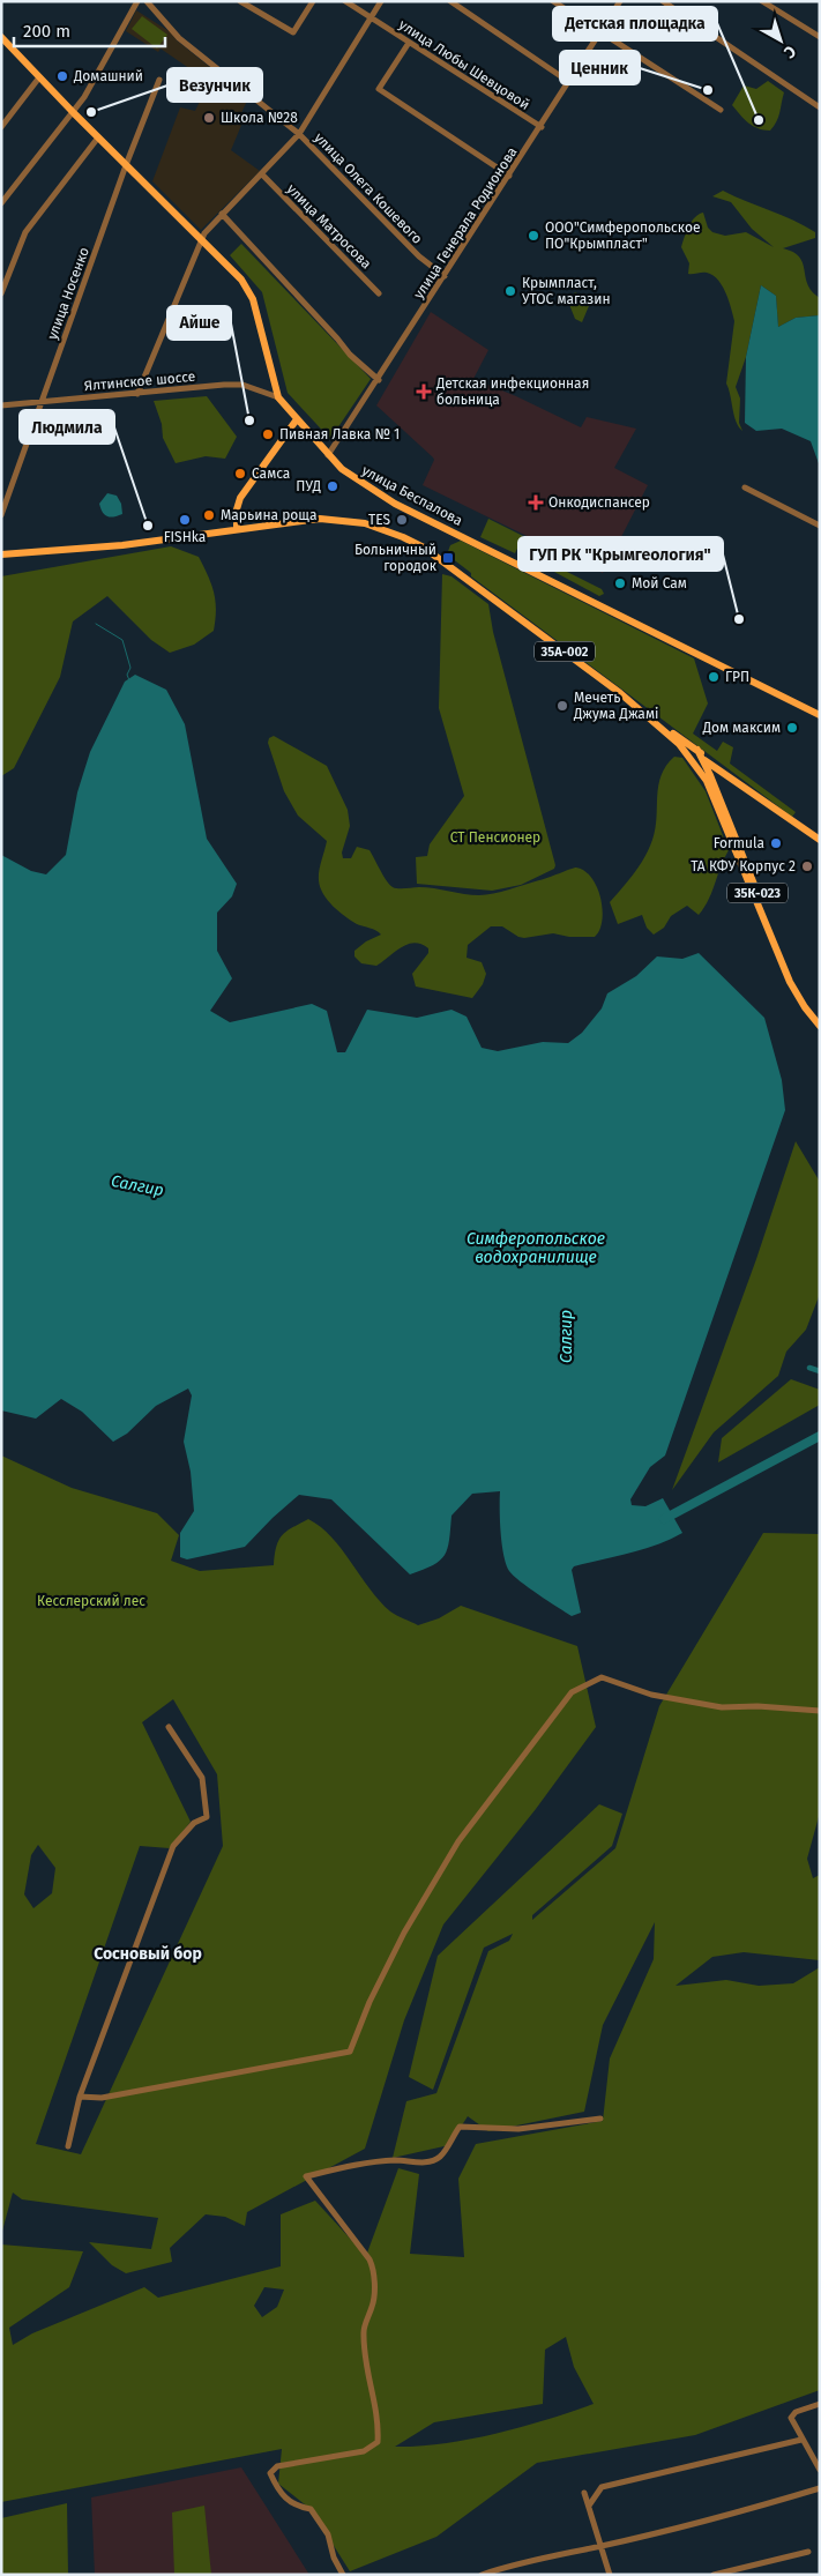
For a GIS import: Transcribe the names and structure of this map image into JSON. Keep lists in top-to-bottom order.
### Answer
{
  "streets": {
    "main road": ["улица Беспалова", "35А-002", "35К-023"],
    "street": [
      "улица Любы Шевцовой",
      "улица Олега Кошевого",
      "улица Генерала Родионова",
      "улица Матросова",
      "улица Носенко",
      "Ялтинское шоссе"
    ]
  },
  "crossings": [
    ["улица Любы Шевцовой", "улица Генерала Родионова"],
    ["улица Олега Кошевого", "улица Генерала Родионова"],
    ["улица Генерала Родионова", "улица Беспалова"],
    ["улица Носенко", "Ялтинское шоссе"],
    ["улица Носенко", "улица Беспалова"],
    ["Ялтинское шоссе", "улица Беспалова"],
    ["35А-002", "35К-023"]
  ],
  "districts": ["Сосновый бор"],
  "water": ["Салгир", "Симферопольское водохранилище"],
  "parks": ["СТ Пенсионер", "Кесслерский лес"],
  "places": {
    "other": [
      "Домашний",
      "Ценник",
      "Везунчик",
      "Школа №28",
      "Детская площадка",
      "ООО\"Симферопольское ПО\"Крымпласт\"",
      "Крымпласт, УТОС магазин",
      "Айше",
      "Пивная Лавка № 1",
      "Самса",
      "ПУД",
      "Марьина роща",
      "FISHka",
      "TES",
      "Людмила",
      "Мой Сам",
      "ГУП РК \"Крымгеология\"",
      "ГРП",
      "Мечеть Джума Джамі",
      "Дом максим",
      "Formula",
      "ТА КФУ Корпус 2"
    ],
    "health": ["Детская инфекционная больница", "Онкодиспансер"],
    "transit": ["Больничный городок"]
  },
  "scale_bar": "200 m",
  "north": "bottom right"
}
